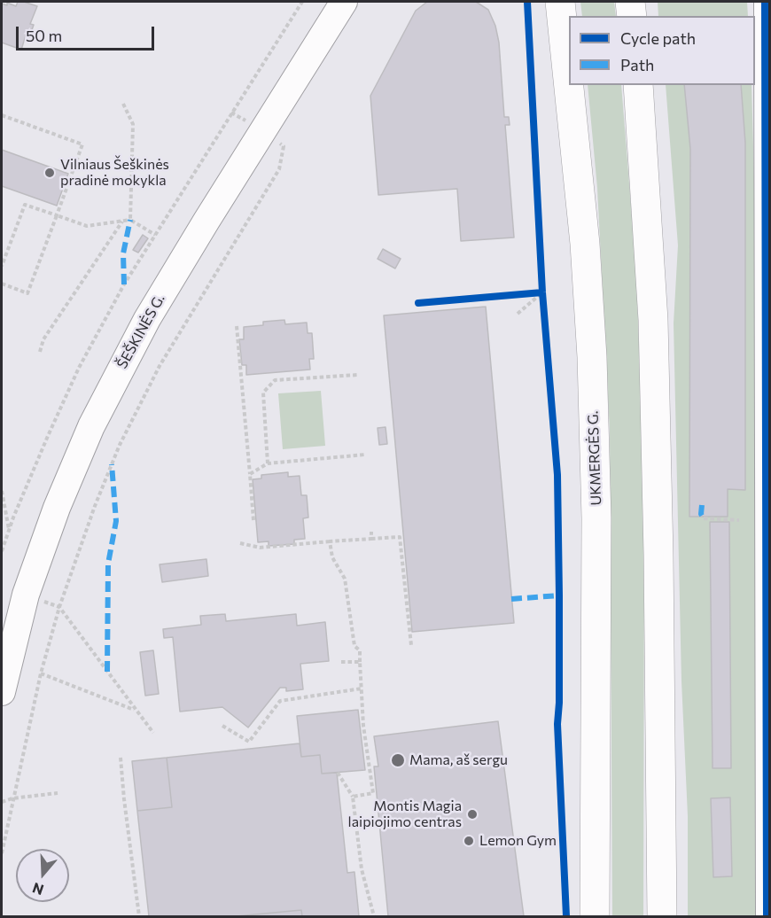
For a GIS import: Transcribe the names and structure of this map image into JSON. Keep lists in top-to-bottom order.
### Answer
{
  "streets": {
    "highway": ["UKMERGĖS G."],
    "street": ["ŠEŠKINĖS G."]
  },
  "places": [
    "Vilniaus Šeškinės pradinė mokykla",
    "Mama, aš sergu",
    "Montis Magia laipiojimo centras",
    "Lemon Gym"
  ],
  "legend": ["Cycle path", "Path"],
  "scale_bar": "50 m",
  "north": "bottom"
}
